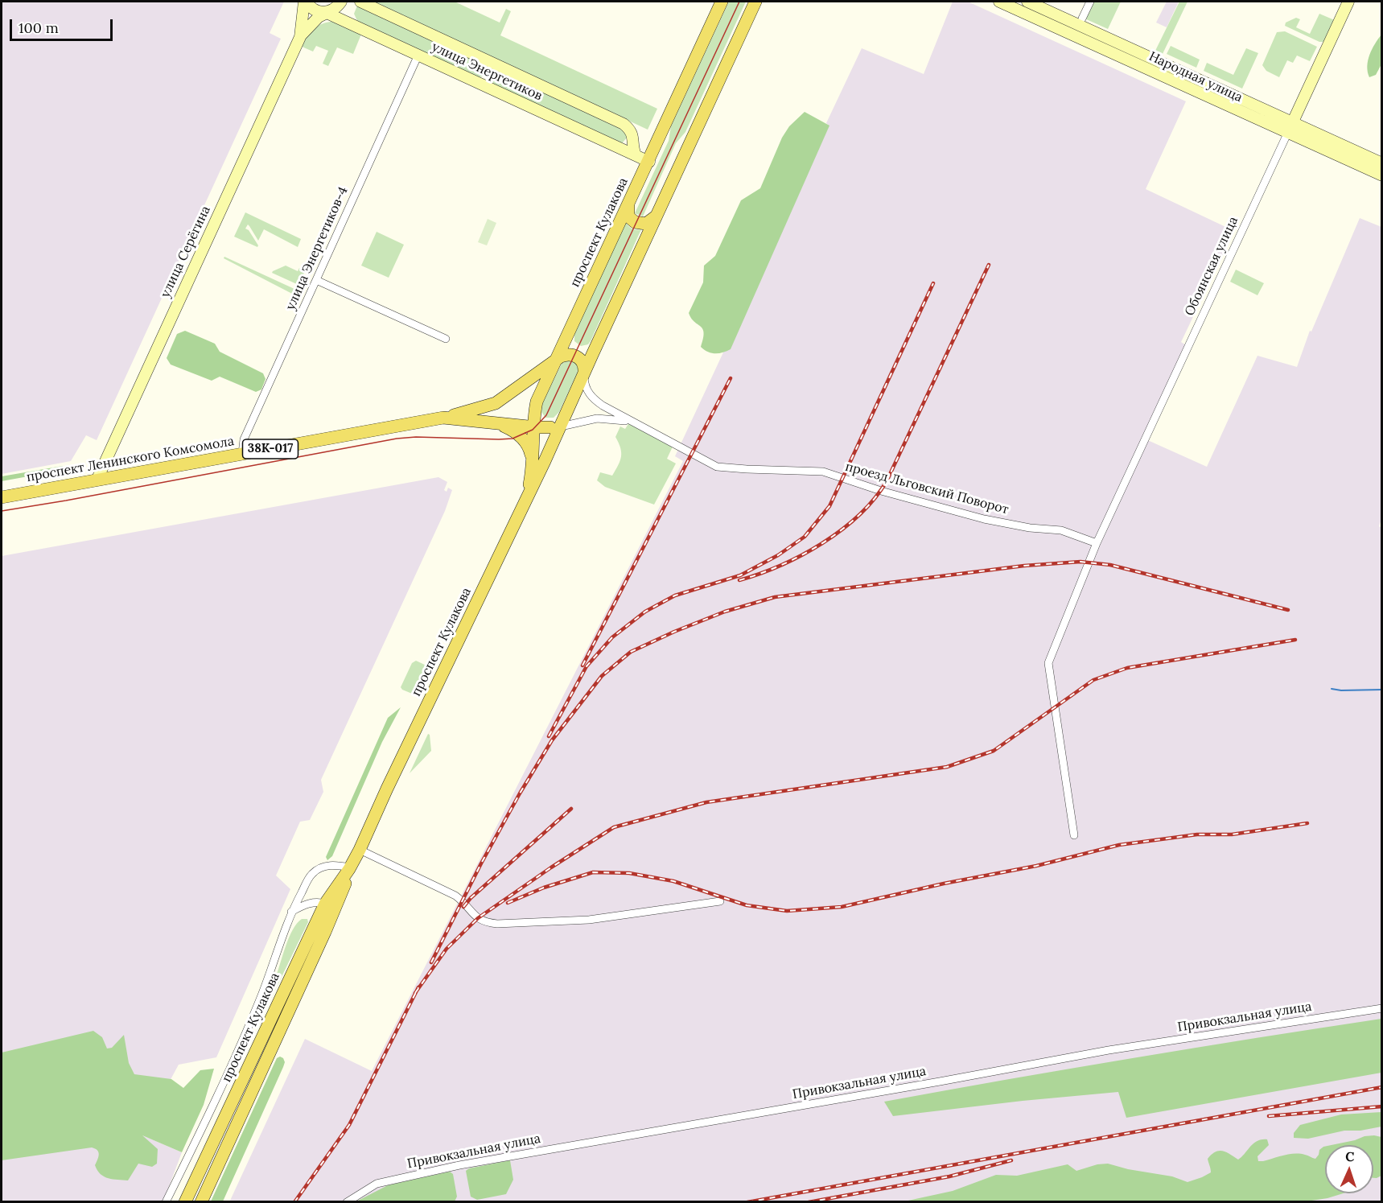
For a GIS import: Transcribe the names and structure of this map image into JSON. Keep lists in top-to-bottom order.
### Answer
{
  "streets": {
    "main road": ["проспект Кулакова", "38К-017", "проспект Ленинского Комсомола"],
    "street": [
      "улица Энергетиков",
      "Народная улица",
      "улица Энергетиков-4",
      "улица Серёгина",
      "Обоянская улица",
      "проезд Льговский Поворот",
      "Привокзальная улица"
    ]
  },
  "crossings": [
    ["улица Энергетиков", "проспект Кулакова"],
    ["улица Энергетиков", "улица Энергетиков-4"],
    ["Народная улица", "Обоянская улица"],
    ["проспект Кулакова", "проспект Ленинского Комсомола"],
    ["проспект Кулакова", "проезд Льговский Поворот"],
    ["улица Энергетиков-4", "проспект Ленинского Комсомола"],
    ["улица Серёгина", "проспект Ленинского Комсомола"],
    ["Обоянская улица", "проезд Льговский Поворот"]
  ],
  "scale_bar": "100 m",
  "north": "top"
}
